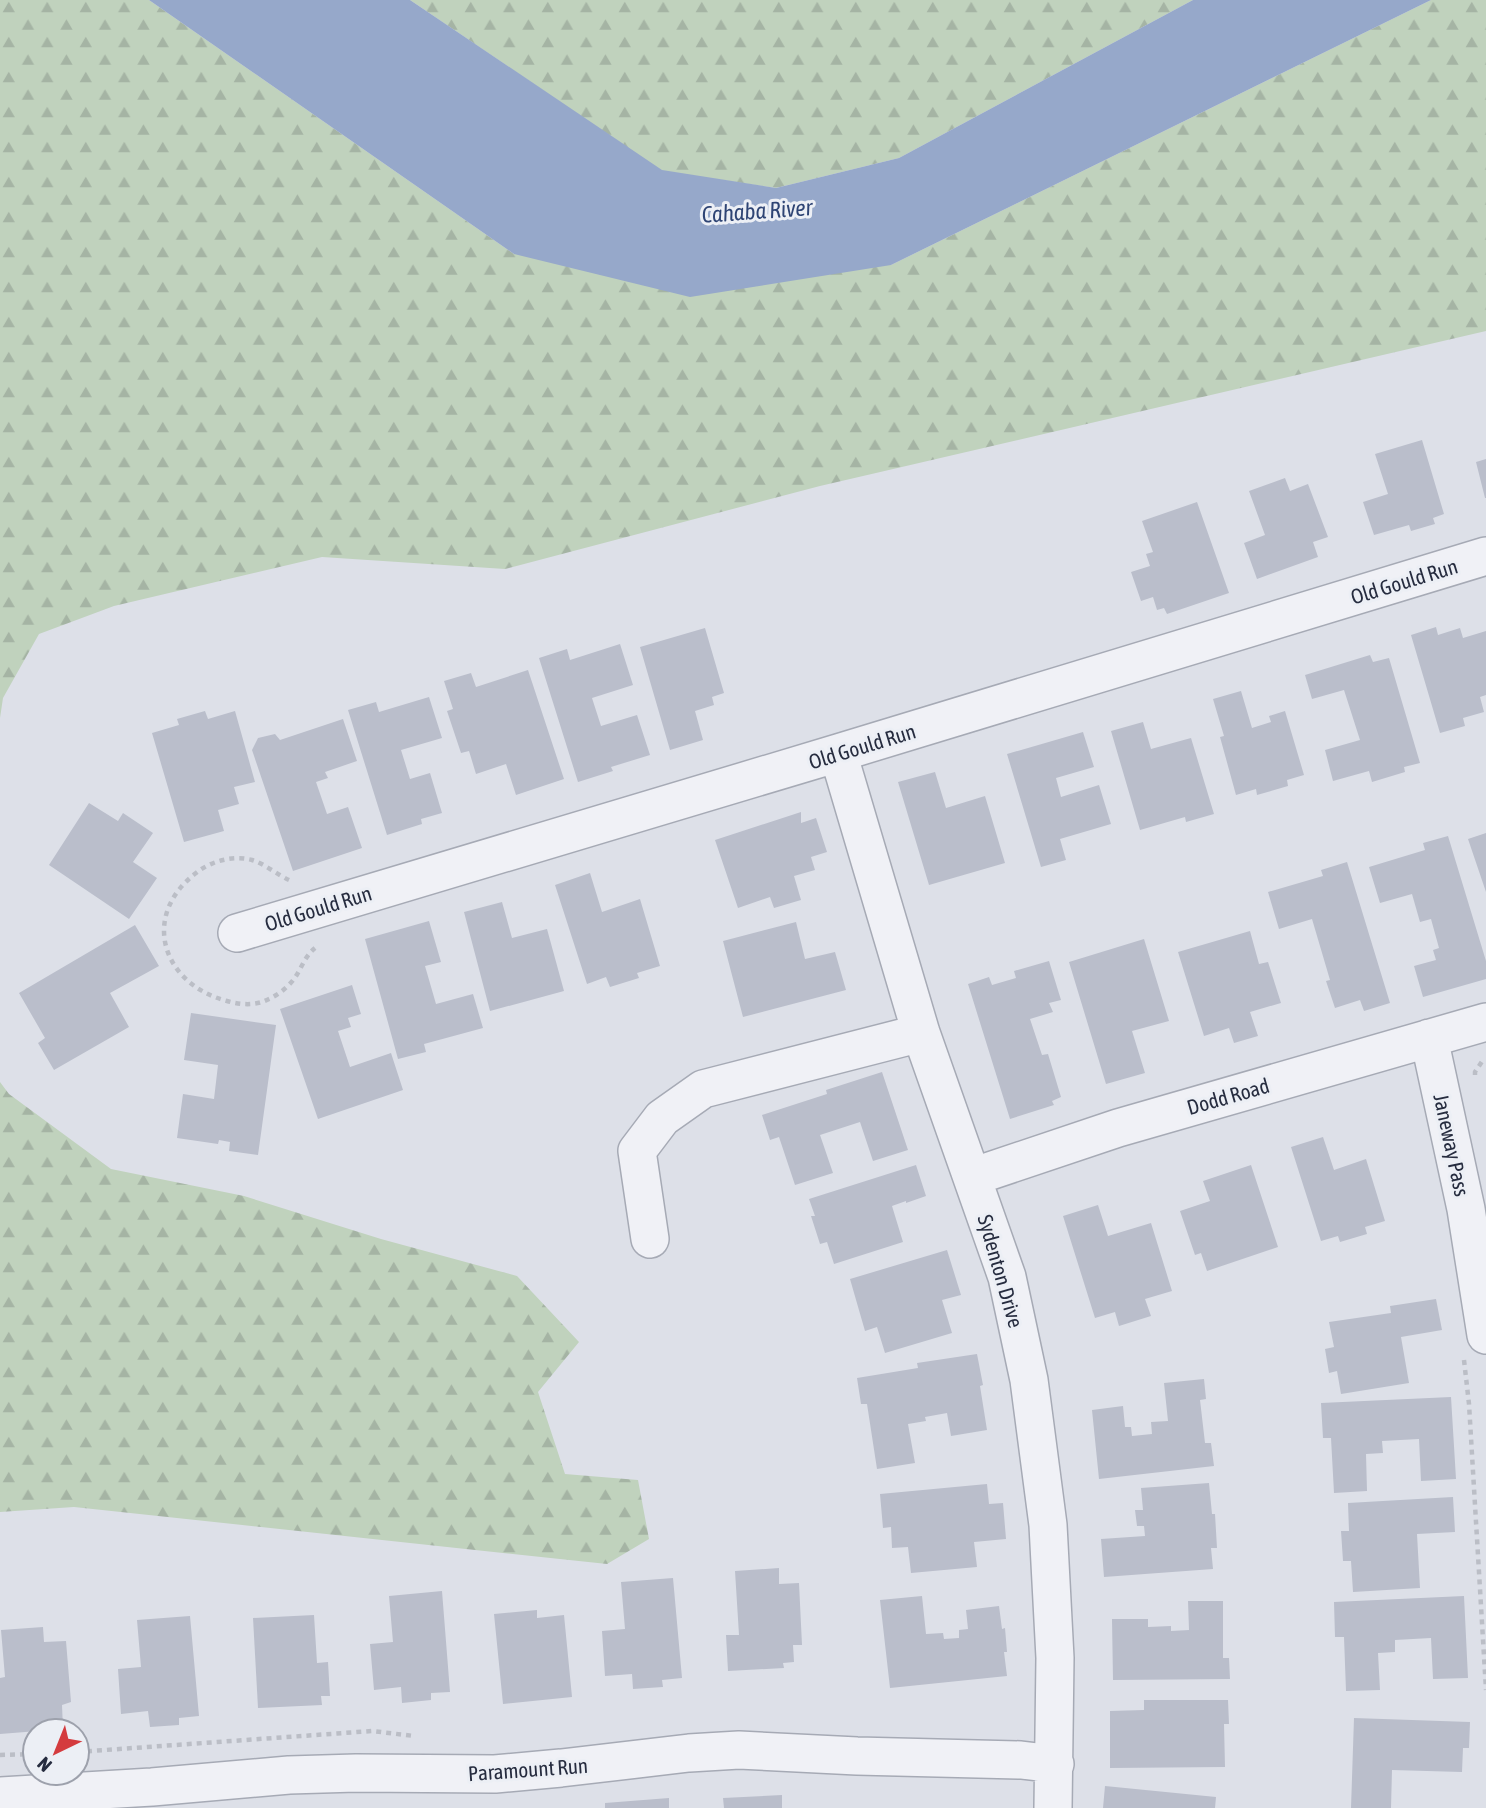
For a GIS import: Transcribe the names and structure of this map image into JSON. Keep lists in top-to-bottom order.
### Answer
{
  "streets": {
    "street": [
      "Old Gould Run",
      "Dodd Road",
      "Janeway Pass",
      "Sydenton Drive",
      "Paramount Run"
    ]
  },
  "crossings": [
    ["Old Gould Run", "Sydenton Drive"],
    ["Dodd Road", "Janeway Pass"],
    ["Dodd Road", "Sydenton Drive"],
    ["Sydenton Drive", "Paramount Run"]
  ],
  "water": ["Cahaba River"],
  "north": "bottom left"
}
